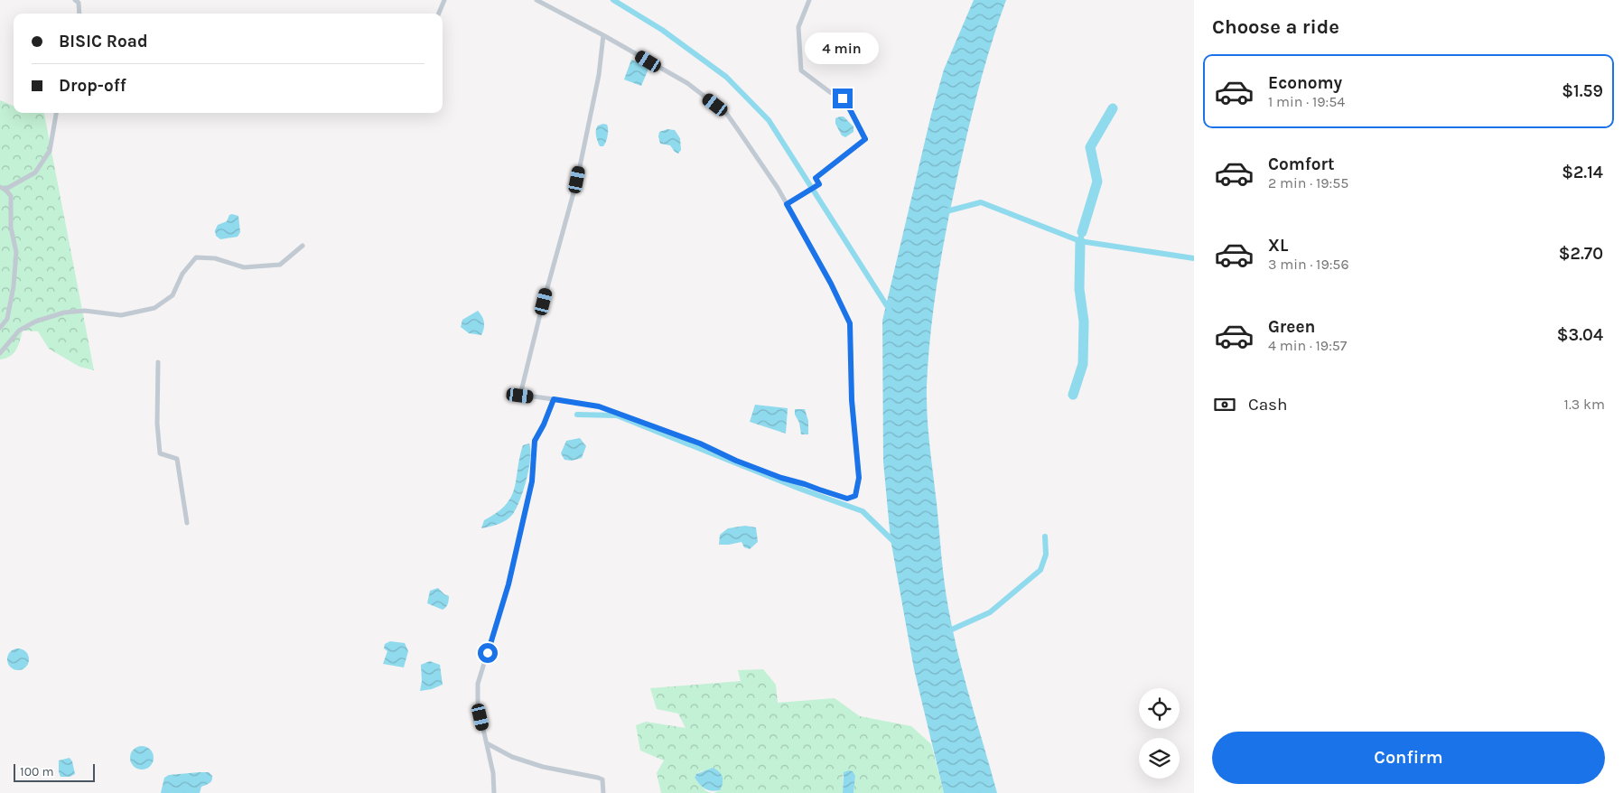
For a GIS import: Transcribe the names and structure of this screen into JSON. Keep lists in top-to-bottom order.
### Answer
{
  "scale_bar": "100 m",
  "page": {
    "heading": "Choose a ride",
    "banner": ["BISIC Road", "Drop-off"],
    "bubble": "4 min",
    "list": [
      {
        "name": "Economy",
        "note": "1 min · 19:54",
        "value": "$1.59"
      },
      {
        "name": "Comfort",
        "note": "2 min · 19:55",
        "value": "$2.14"
      },
      {
        "name": "XL",
        "note": "3 min · 19:56",
        "value": "$2.70"
      },
      {
        "name": "Green",
        "note": "4 min · 19:57",
        "value": "$3.04"
      }
    ],
    "pay": ["Cash", "1.3 km"],
    "buttons": "Confirm",
    "scale": "100 m"
  }
}
